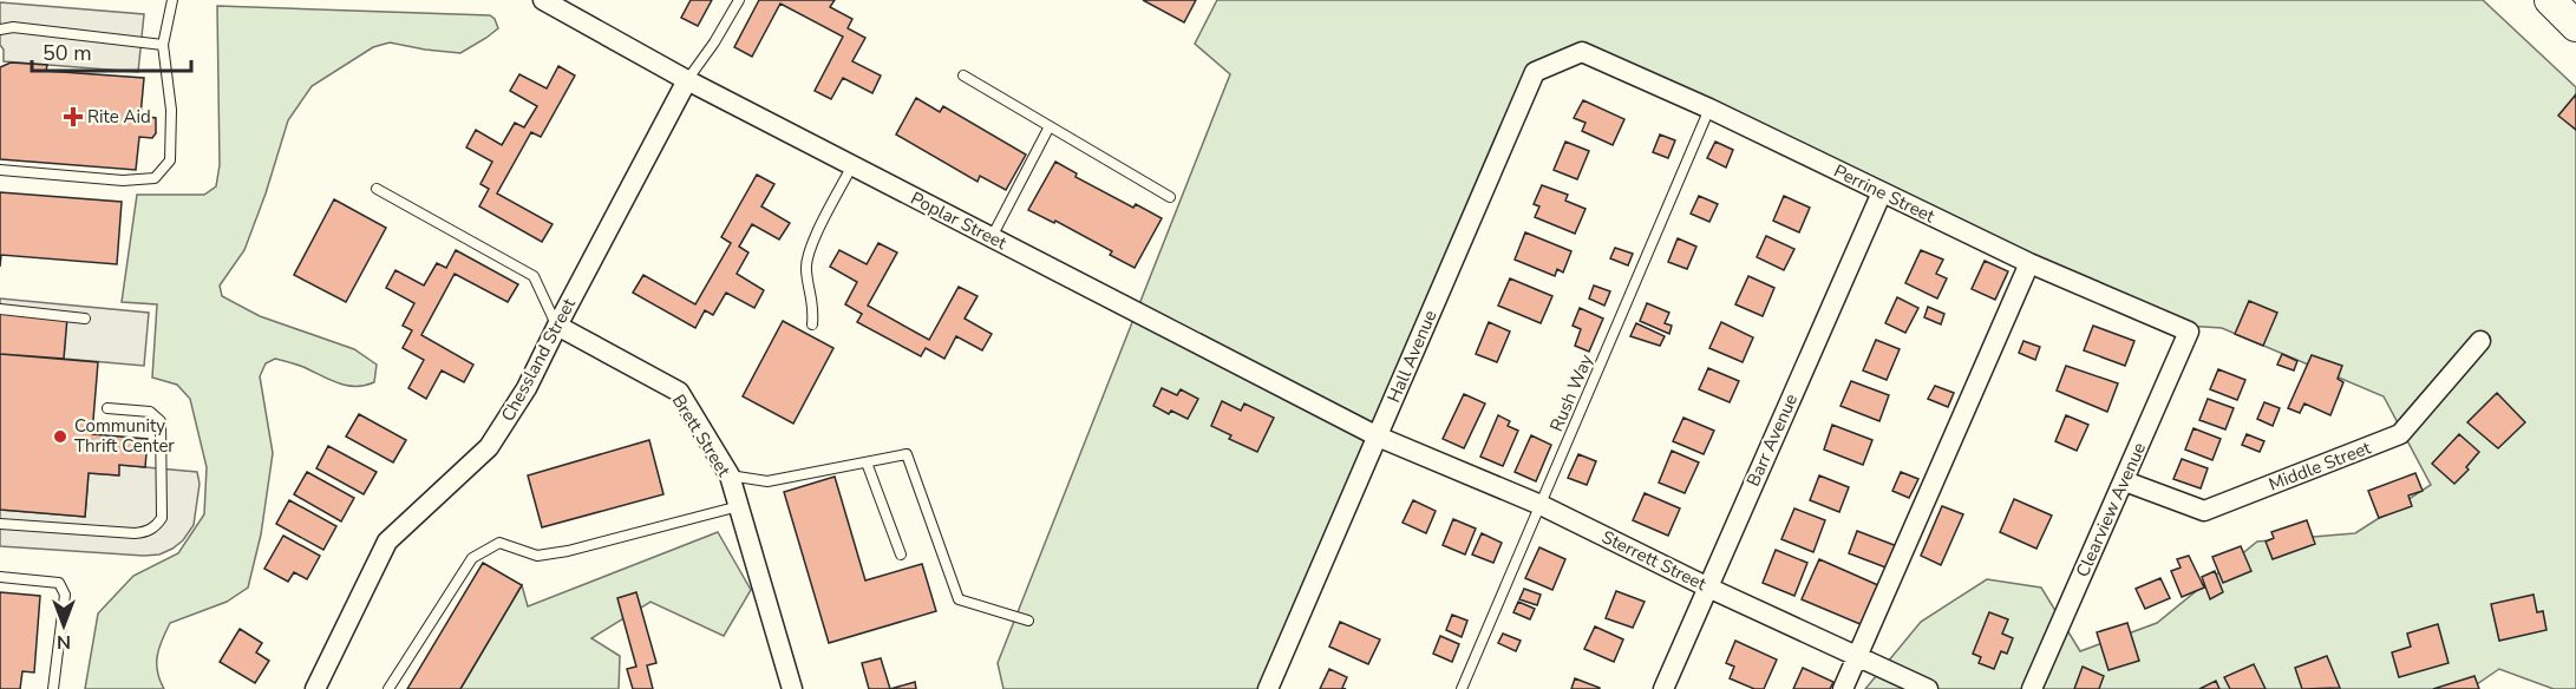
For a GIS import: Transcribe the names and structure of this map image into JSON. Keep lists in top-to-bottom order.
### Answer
{
  "streets": {
    "street": [
      "Perrine Street",
      "Poplar Street",
      "Hall Avenue",
      "Chessland Street",
      "Brett Street",
      "Barr Avenue",
      "Middle Street",
      "Clearview Avenue",
      "Sterrett Street"
    ],
    "lane": ["Rush Way"]
  },
  "crossings": [
    ["Perrine Street", "Hall Avenue"],
    ["Perrine Street", "Rush Way"],
    ["Perrine Street", "Barr Avenue"],
    ["Perrine Street", "Clearview Avenue"],
    ["Poplar Street", "Hall Avenue"],
    ["Poplar Street", "Chessland Street"],
    ["Poplar Street", "Sterrett Street"],
    ["Hall Avenue", "Sterrett Street"],
    ["Chessland Street", "Brett Street"],
    ["Rush Way", "Sterrett Street"],
    ["Barr Avenue", "Sterrett Street"],
    ["Middle Street", "Clearview Avenue"]
  ],
  "places": {
    "health": ["Rite Aid"],
    "other": ["Community Thrift Center"]
  },
  "scale_bar": "50 m",
  "north": "bottom"
}
